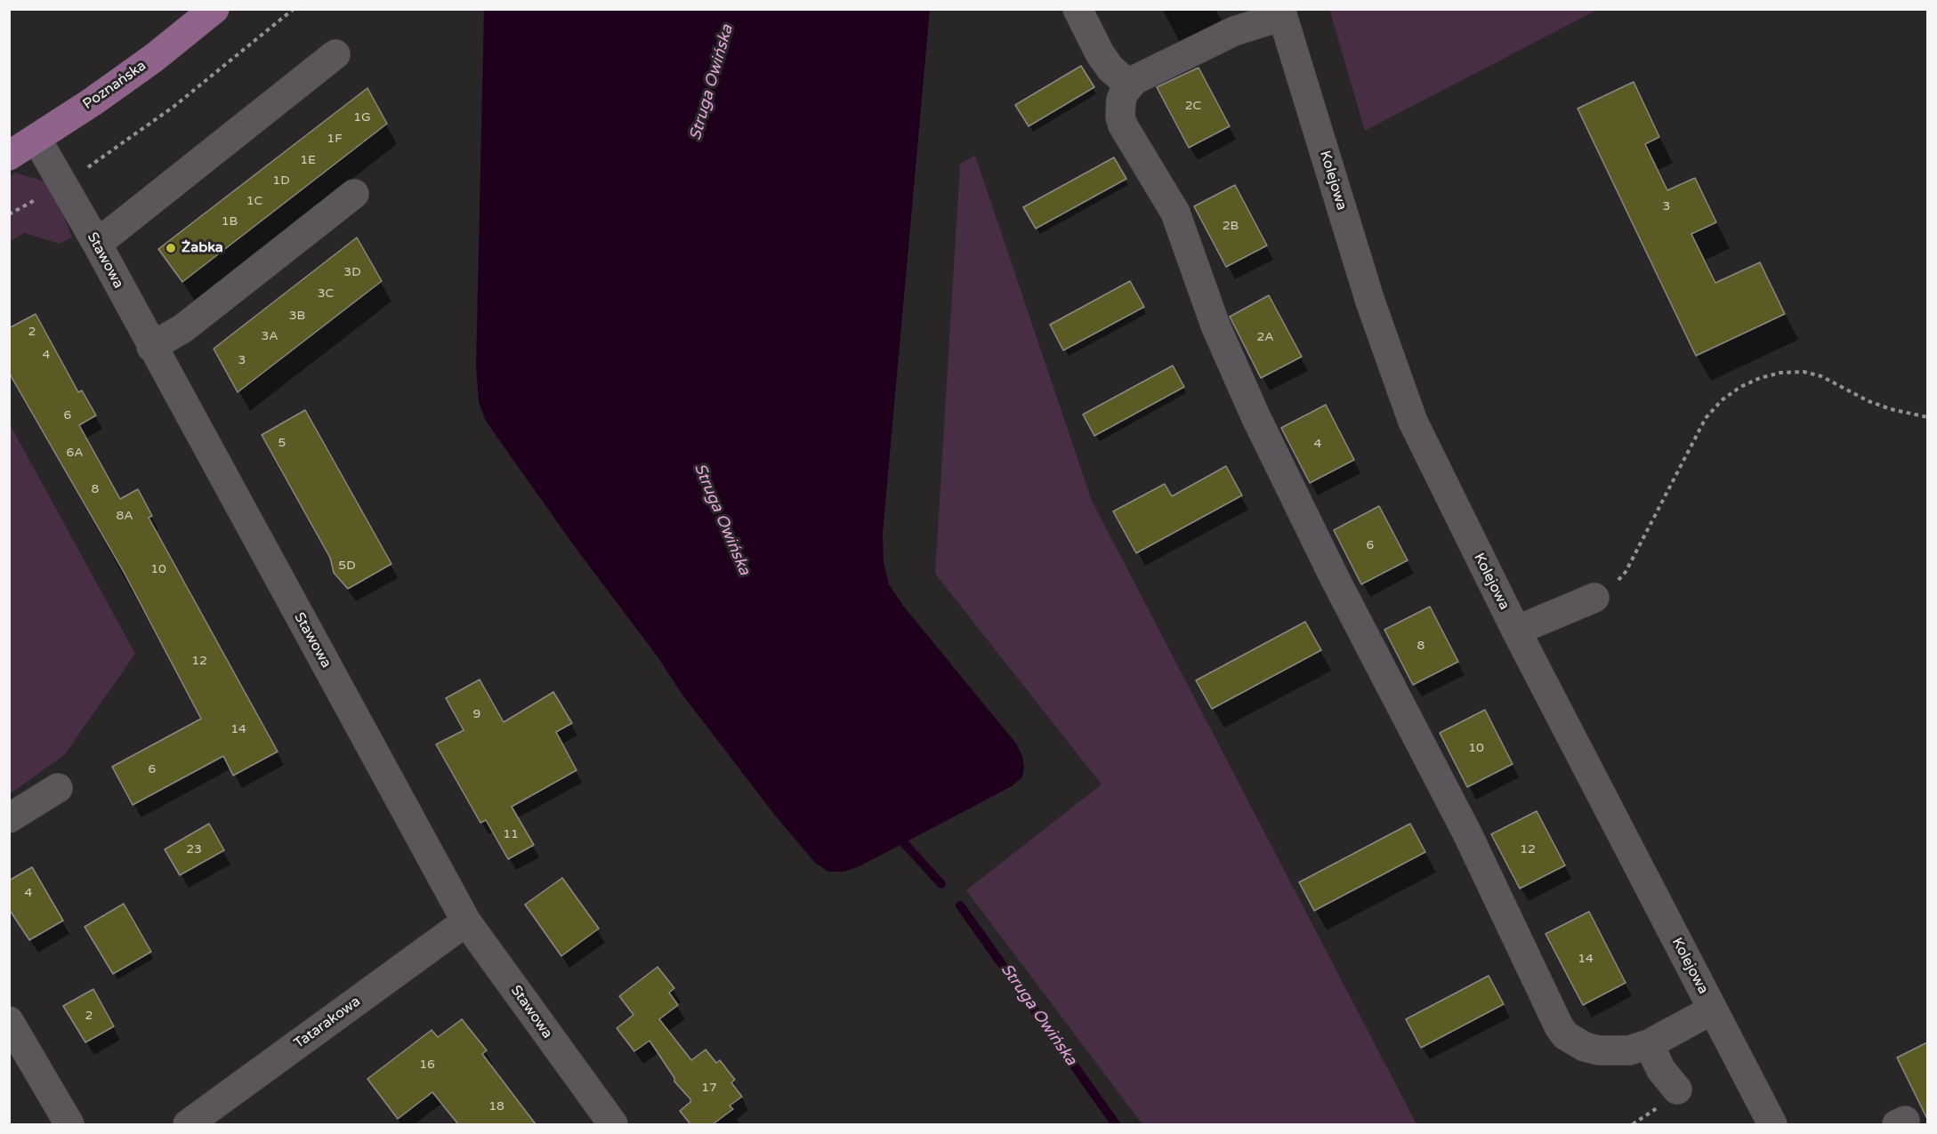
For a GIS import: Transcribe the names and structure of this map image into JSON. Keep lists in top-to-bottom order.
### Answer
{
  "streets": {
    "main road": ["Poznańska"],
    "street": ["Kolejowa", "Stawowa", "Tatarakowa"]
  },
  "crossings": [
    ["Poznańska", "Stawowa"],
    ["Stawowa", "Tatarakowa"]
  ],
  "water": ["Struga Owińska"],
  "places": ["Żabka"],
  "house_numbers": [
    "2C",
    "1G",
    "1F",
    "1E",
    "1D",
    "1C",
    "3",
    "1B",
    "2B",
    "3D",
    "3C",
    "3B",
    "2",
    "3A",
    "2A",
    "4",
    "3",
    "6",
    "5",
    "4",
    "6A",
    "8",
    "8A",
    "6",
    "5D",
    "10",
    "8",
    "12",
    "9",
    "14",
    "10",
    "6",
    "11",
    "23",
    "12",
    "4",
    "14",
    "2",
    "16",
    "17",
    "18"
  ]
}
